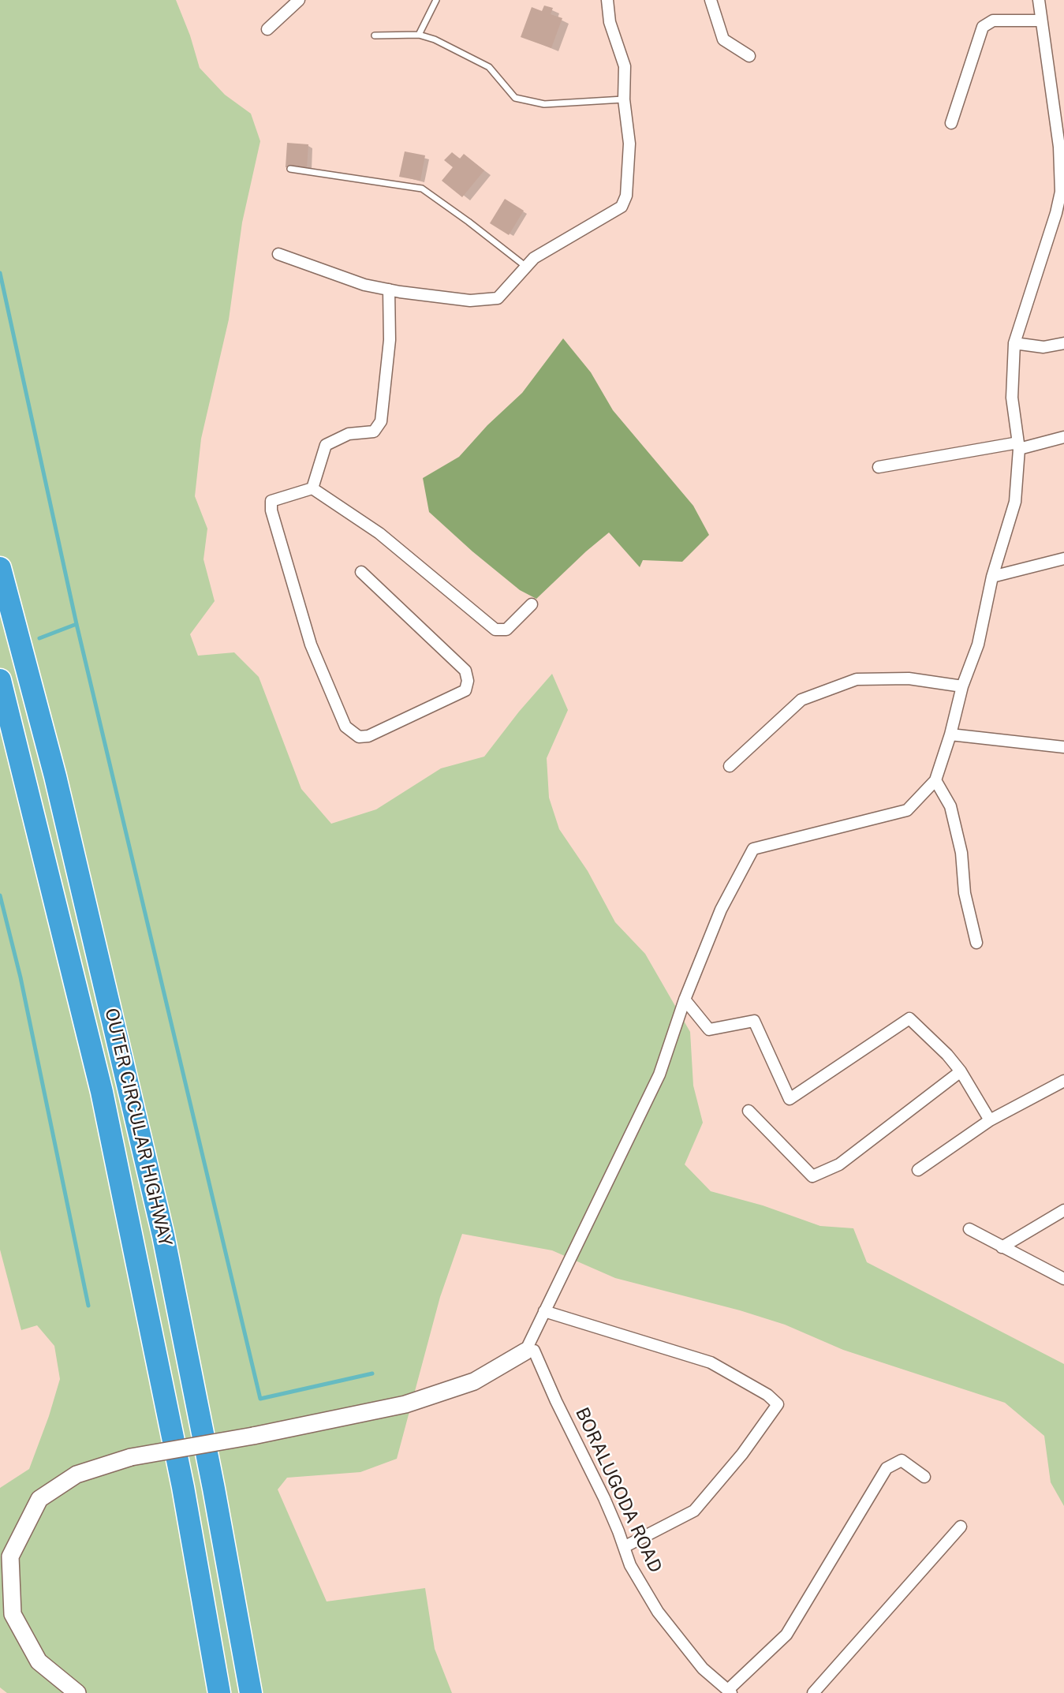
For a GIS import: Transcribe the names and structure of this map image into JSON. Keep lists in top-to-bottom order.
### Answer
{
  "streets": {
    "highway": ["OUTER CIRCULAR HIGHWAY"],
    "street": ["BORALUGODA ROAD"]
  }
}
